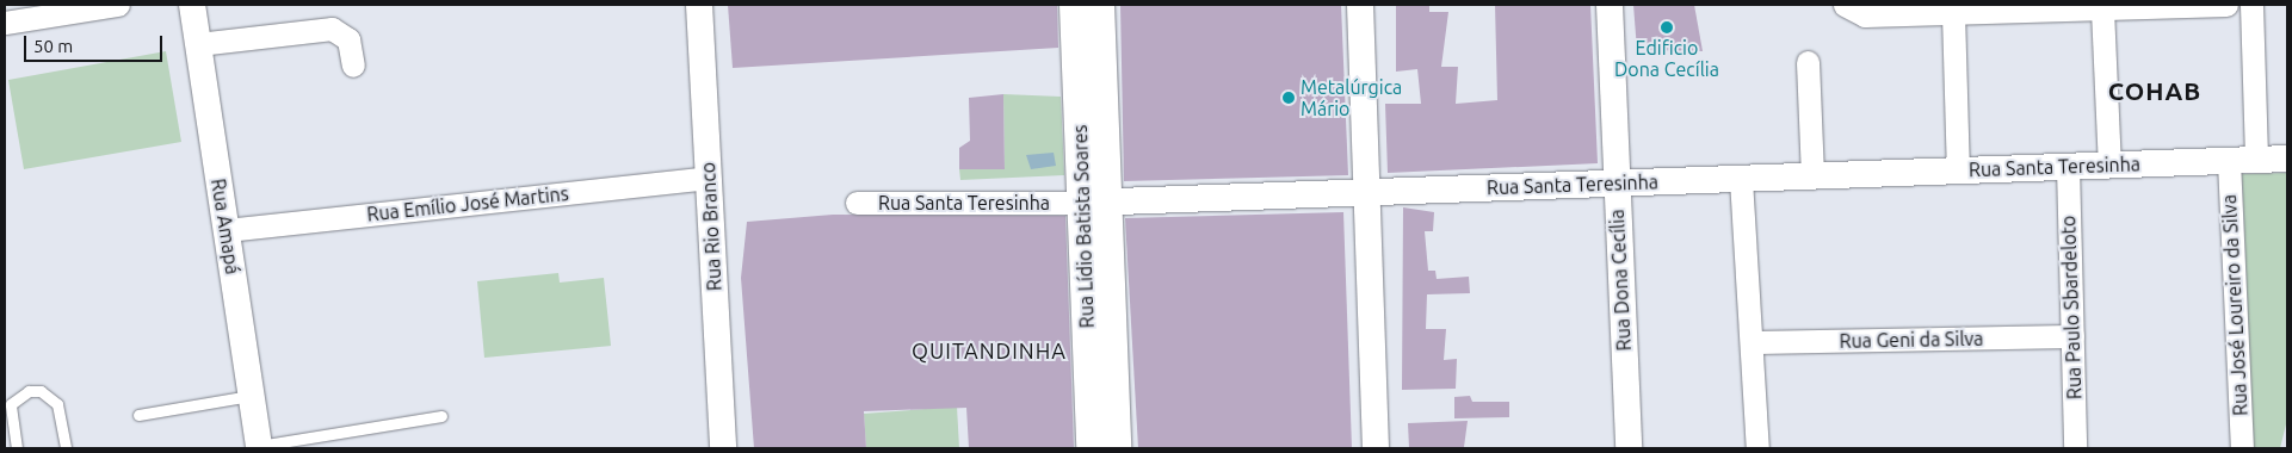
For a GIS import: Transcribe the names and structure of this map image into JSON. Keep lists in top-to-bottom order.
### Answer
{
  "streets": {
    "main road": ["Rua Lídio Batista Soares"],
    "street": [
      "Rua Santa Teresinha",
      "Rua Emílio José Martins",
      "Rua Amapá",
      "Rua Rio Branco",
      "Rua Dona Cecília",
      "Rua José Loureiro da Silva",
      "Rua Paulo Sbardeloto",
      "Rua Geni da Silva"
    ]
  },
  "crossings": [
    ["Rua Santa Teresinha", "Rua Lídio Batista Soares"],
    ["Rua Santa Teresinha", "Rua Dona Cecília"],
    ["Rua Santa Teresinha", "Rua José Loureiro da Silva"],
    ["Rua Santa Teresinha", "Rua Paulo Sbardeloto"],
    ["Rua Emílio José Martins", "Rua Amapá"],
    ["Rua Emílio José Martins", "Rua Rio Branco"],
    ["Rua Paulo Sbardeloto", "Rua Geni da Silva"]
  ],
  "districts": ["COHAB", "QUITANDINHA"],
  "places": ["Edificio Dona Cecília", "Metalúrgica Mário"],
  "scale_bar": "50 m"
}
